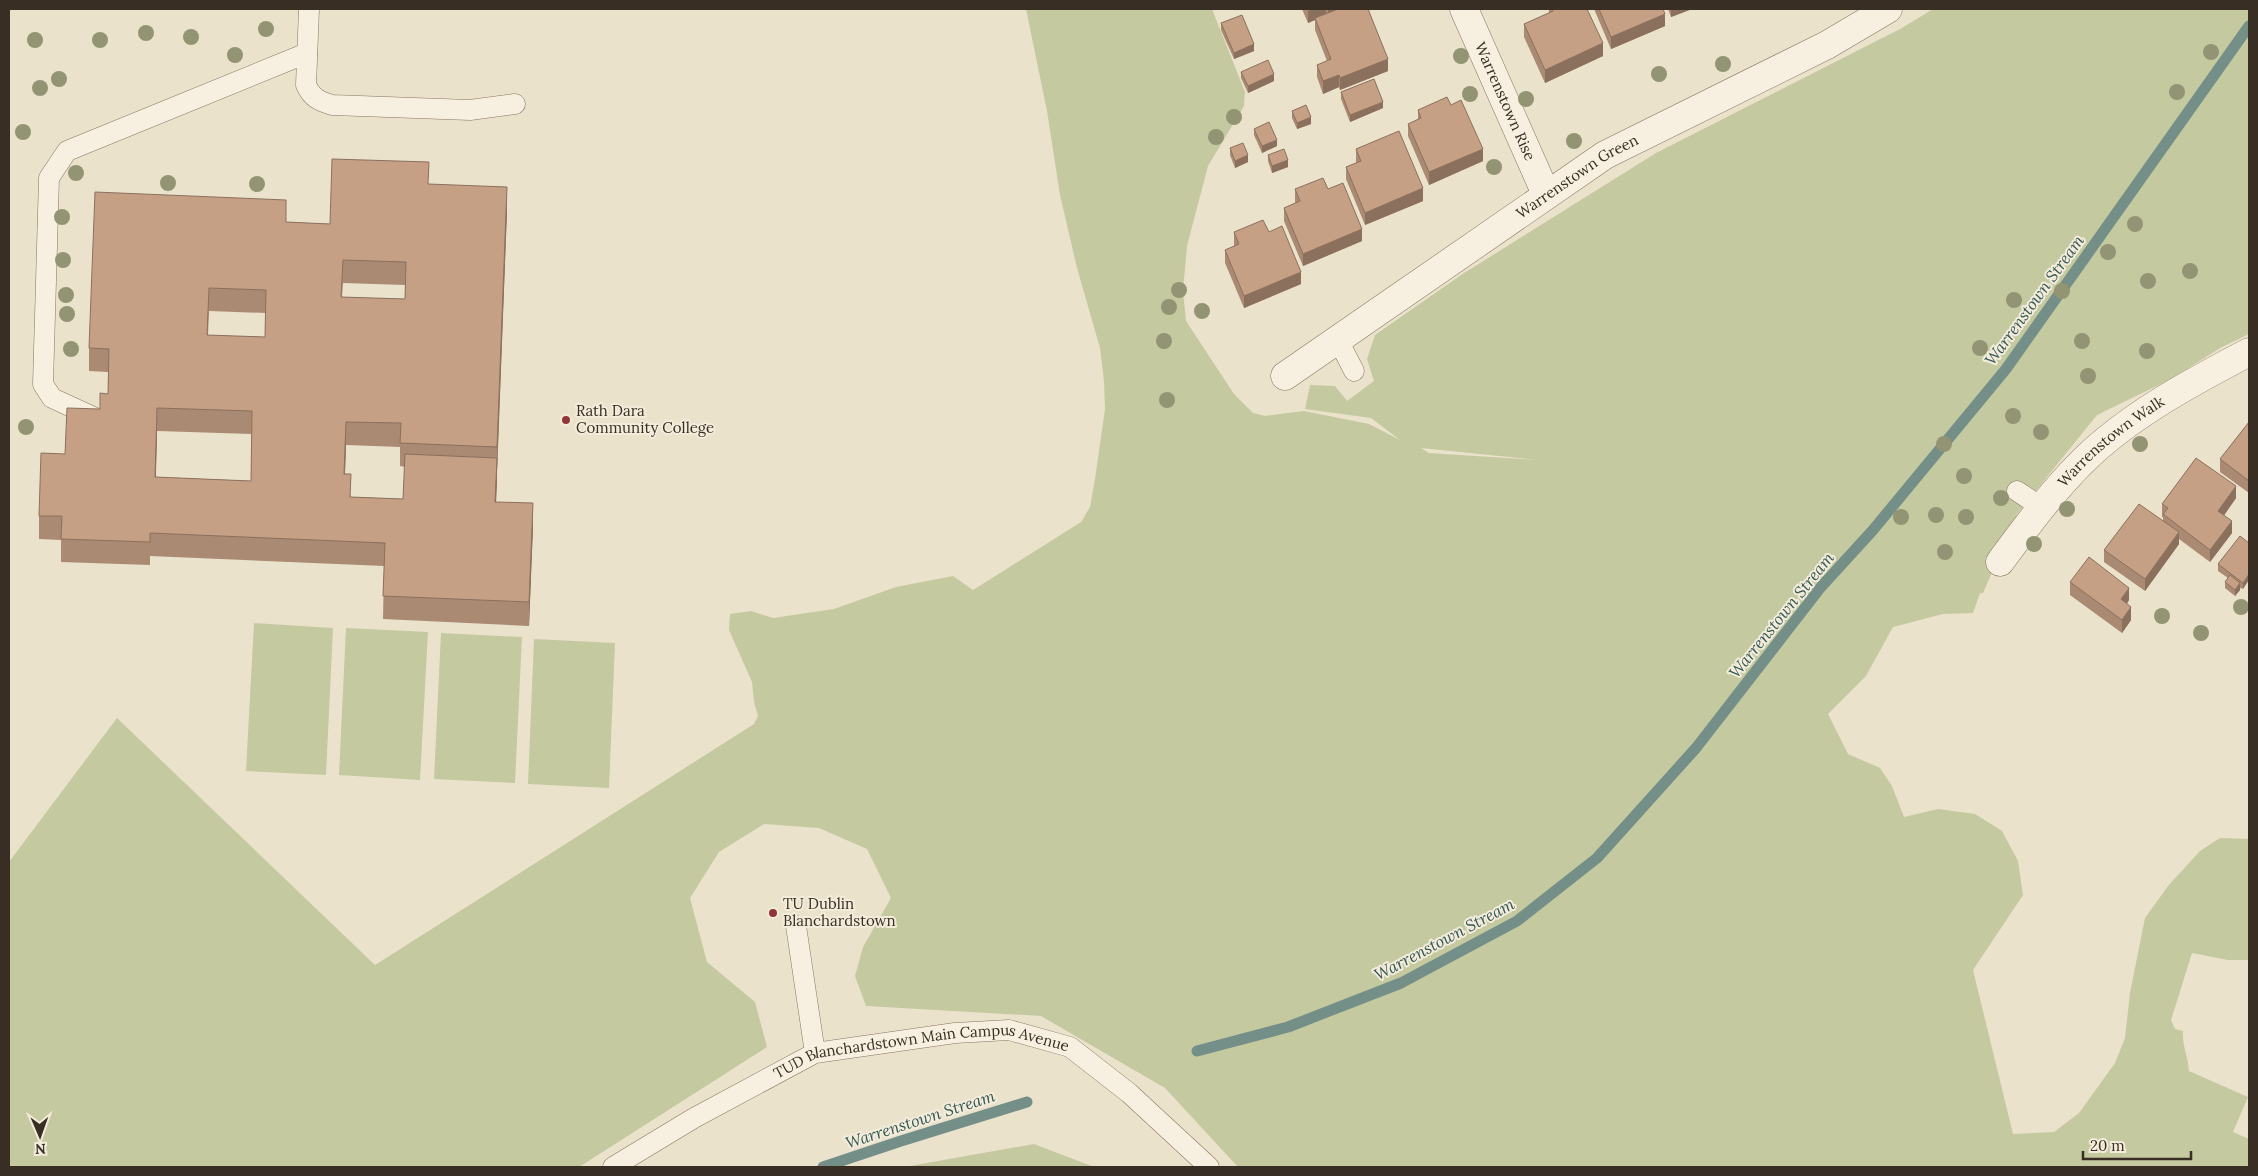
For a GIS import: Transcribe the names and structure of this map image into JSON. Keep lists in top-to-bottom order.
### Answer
{
  "streets": {
    "street": ["Warrenstown Rise", "Warrenstown Green", "Warrenstown Walk"],
    "lane": ["TUD Blanchardstown Main Campus Avenue"]
  },
  "crossings": [
    ["Warrenstown Rise", "Warrenstown Green"]
  ],
  "water": ["Warrenstown Stream"],
  "places": ["Rath Dara Community College", "TU Dublin Blanchardstown"],
  "scale_bar": "20 m",
  "north": "bottom"
}
